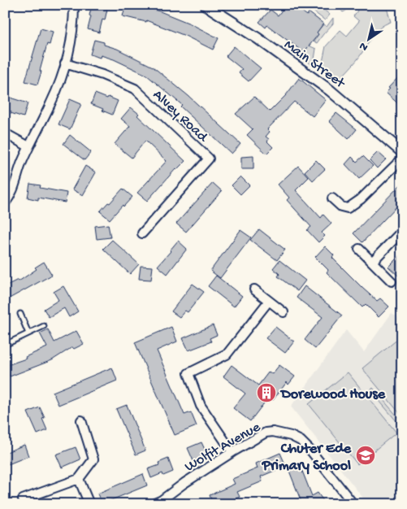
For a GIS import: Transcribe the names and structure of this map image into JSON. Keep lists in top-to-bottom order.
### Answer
{
  "streets": {
    "street": ["Main Street", "Alvey Road", "Wolfit Avenue"]
  },
  "places": {
    "building": ["Dorewood House"],
    "school or university": ["Chuter Ede Primary School"]
  },
  "north": "bottom left"
}
